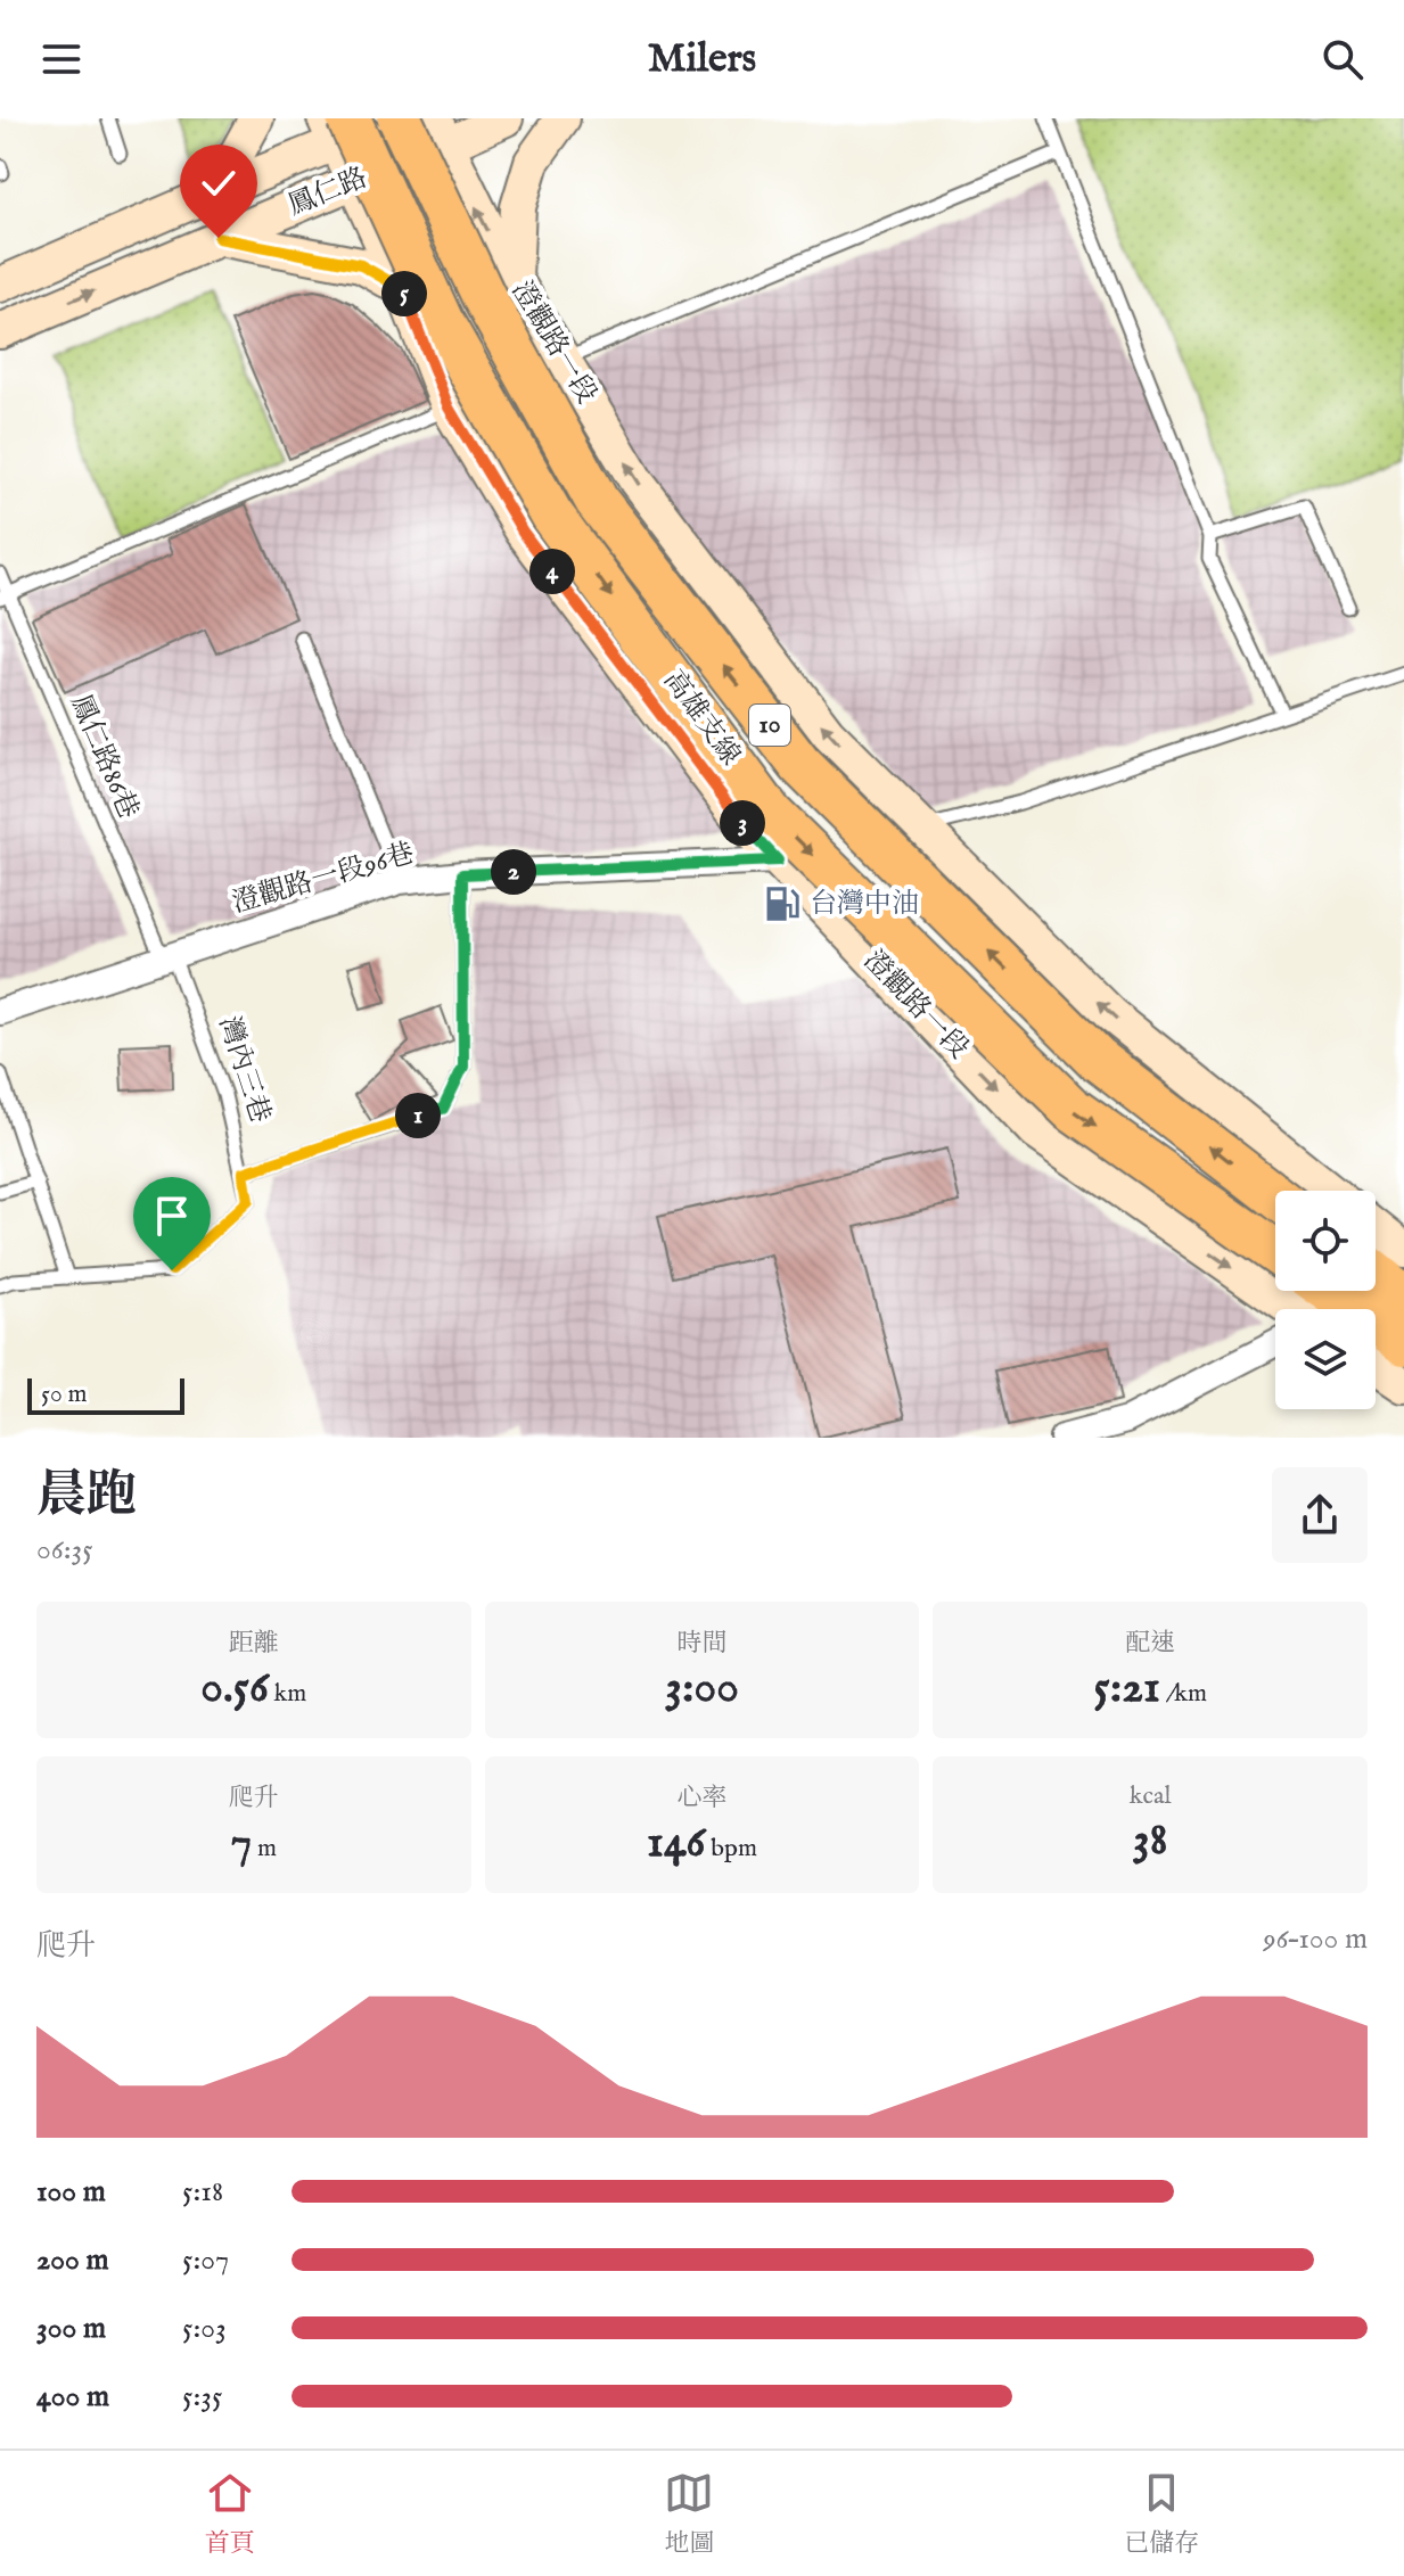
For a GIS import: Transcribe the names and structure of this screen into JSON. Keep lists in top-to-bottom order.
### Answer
{
  "streets": {
    "highway": ["高雄支線", "10"],
    "street": ["鳳仁路", "澄觀路一段", "澄觀路一段96巷"],
    "lane": ["鳳仁路86巷", "灣內三巷"]
  },
  "crossings": [
    ["鳳仁路", "澄觀路一段"],
    ["鳳仁路", "高雄支線"],
    ["澄觀路一段", "高雄支線"],
    ["澄觀路一段", "澄觀路一段96巷"],
    ["鳳仁路86巷", "澄觀路一段96巷"],
    ["鳳仁路86巷", "灣內三巷"],
    ["澄觀路一段96巷", "灣內三巷"]
  ],
  "places": {
    "fuel station": ["台灣中油"]
  },
  "scale_bar": "50 m",
  "page": {
    "header": "Milers",
    "pins": [
      "5",
      "4",
      "3",
      "2",
      "1"
    ],
    "scale": "50 m",
    "heading": ["晨跑", "06:35"],
    "stats": [
      ["距離", "0.56 km"],
      ["時間", "3:00"],
      ["配速", "5:21 /km"],
      ["爬升", "7 m"],
      ["心率", "146 bpm"],
      ["kcal", "38"]
    ],
    "chart": ["爬升", "96–100 m"],
    "list": [
      {
        "name": "100 m",
        "note": "5:18"
      },
      {
        "name": "200 m",
        "note": "5:07"
      },
      {
        "name": "300 m",
        "note": "5:03"
      },
      {
        "name": "400 m",
        "note": "5:35"
      }
    ],
    "tabs": ["首頁", "地圖", "已儲存"]
  }
}
